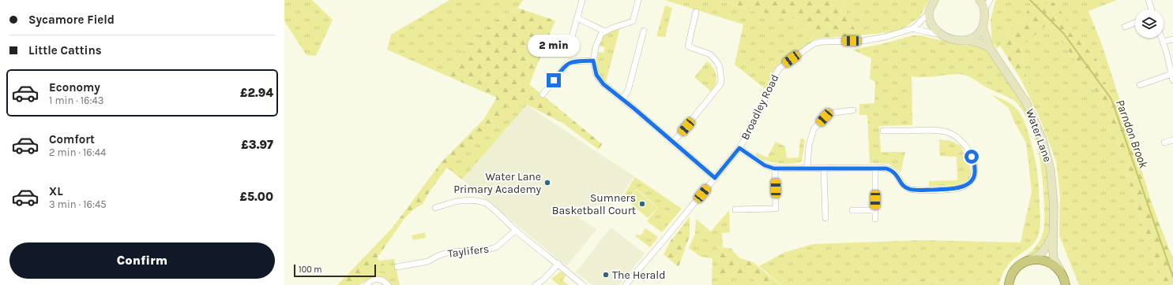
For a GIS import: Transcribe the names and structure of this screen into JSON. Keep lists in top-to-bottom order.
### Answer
{
  "streets": {
    "main road": ["Water Lane"],
    "street": ["Broadley Road", "Taylifers"]
  },
  "water": ["Parndon Brook"],
  "places": ["Water Lane Primary Academy", "Sumners Basketball Court", "The Herald"],
  "scale_bar": "100 m",
  "page": {
    "banner": ["Sycamore Field", "Little Cattins"],
    "bubble": "2 min",
    "list": [
      {
        "name": "Economy",
        "note": "1 min · 16:43",
        "value": "£2.94"
      },
      {
        "name": "Comfort",
        "note": "2 min · 16:44",
        "value": "£3.97"
      },
      {
        "name": "XL",
        "note": "3 min · 16:45",
        "value": "£5.00"
      }
    ],
    "buttons": "Confirm",
    "scale": "100 m"
  }
}
